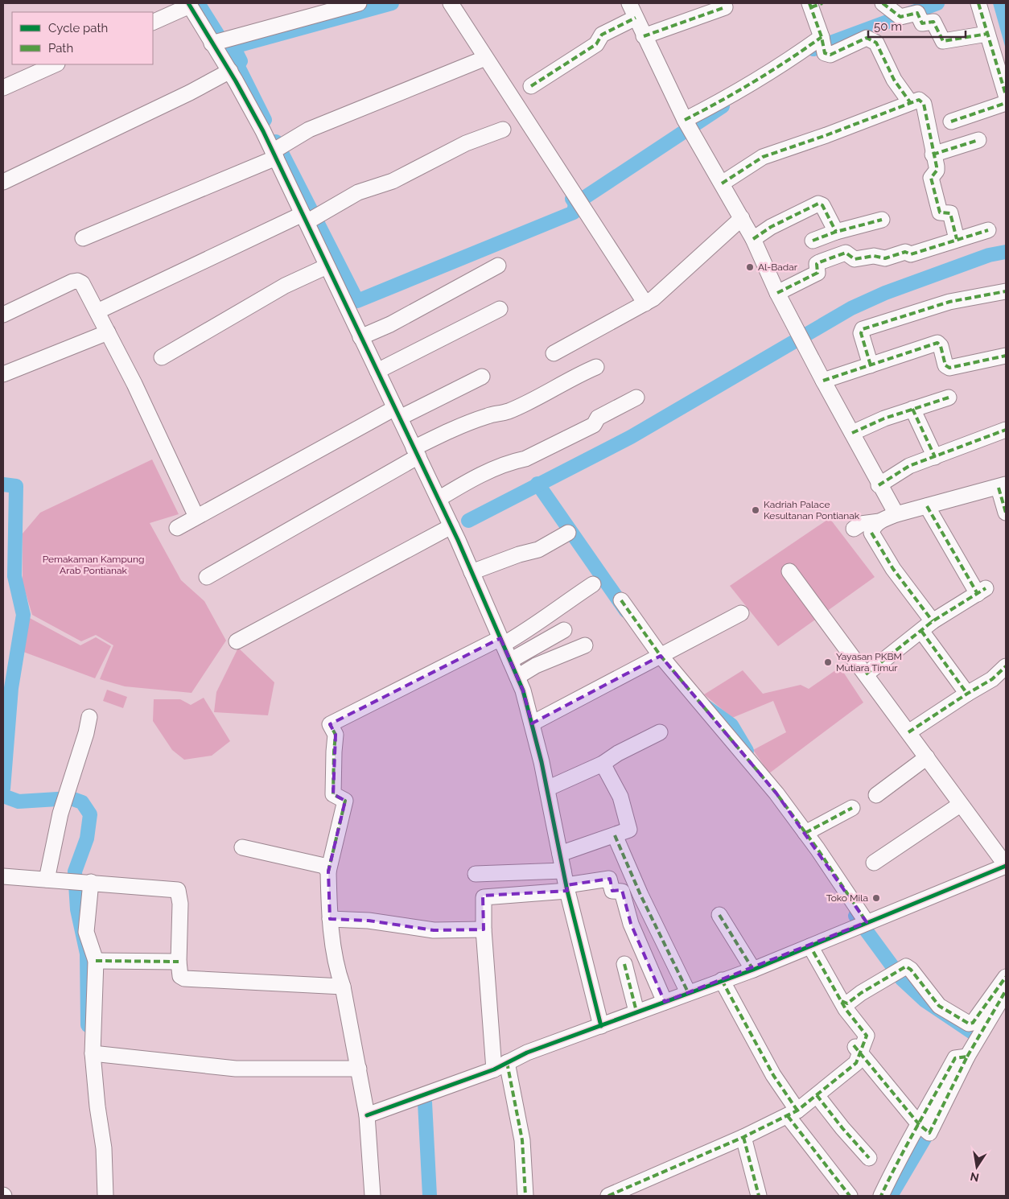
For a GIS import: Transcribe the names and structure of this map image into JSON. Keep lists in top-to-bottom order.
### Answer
{
  "parks": ["Pemakaman Kampung Arab Pontianak"],
  "places": [
    "Al-Badar",
    "Kadriah Palace Kesultanan Pontianak",
    "Yayasan PKBM Mutiara Timur",
    "Toko Mila"
  ],
  "legend": ["Cycle path", "Path"],
  "scale_bar": "50 m",
  "north": "bottom"
}
